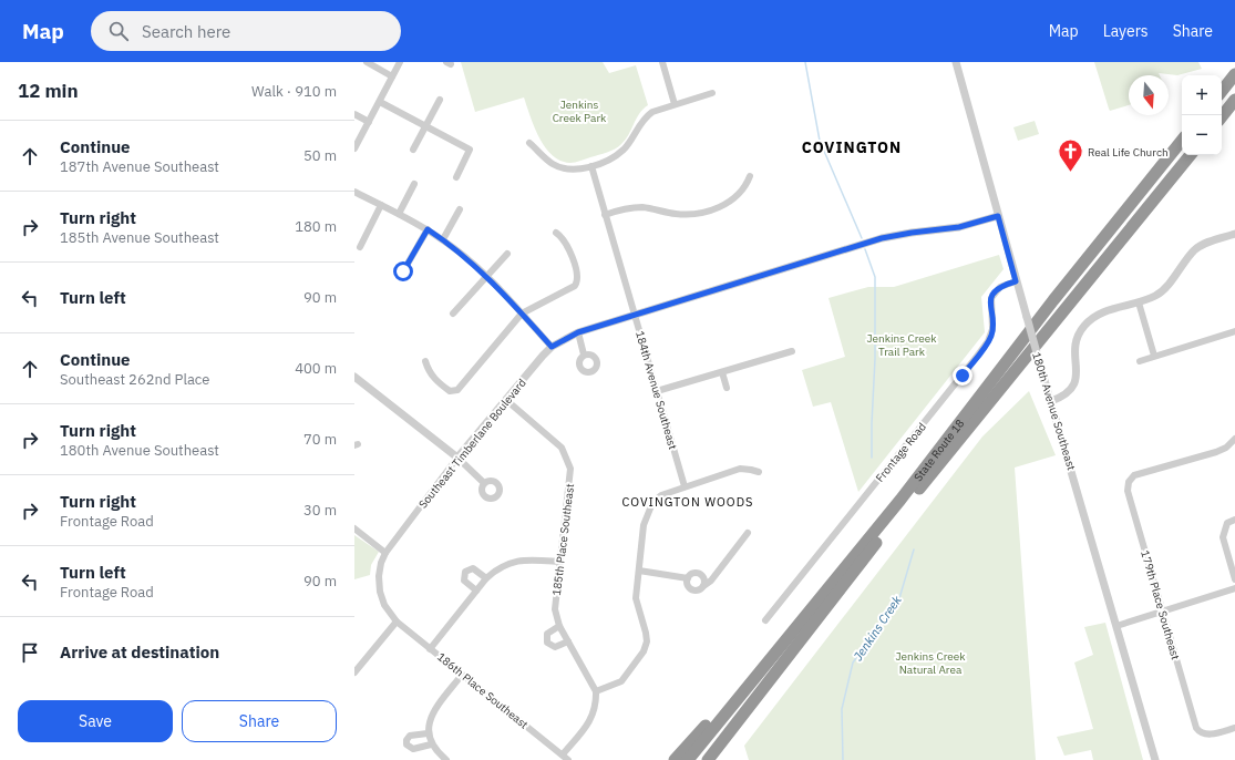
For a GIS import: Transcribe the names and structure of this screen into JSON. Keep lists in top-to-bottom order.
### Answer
{
  "streets": {
    "highway": ["State Route 18"],
    "street": [
      "184th Avenue Southeast",
      "180th Avenue Southeast",
      "Southeast Timberlane Boulevard",
      "Frontage Road",
      "185th Place Southeast",
      "179th Place Southeast",
      "186th Place Southeast"
    ]
  },
  "crossings": [
    ["184th Avenue Southeast", "Southeast Timberlane Boulevard"],
    ["180th Avenue Southeast", "Southeast Timberlane Boulevard"],
    ["180th Avenue Southeast", "Frontage Road"],
    ["Southeast Timberlane Boulevard", "185th Place Southeast"],
    ["Southeast Timberlane Boulevard", "186th Place Southeast"]
  ],
  "districts": ["COVINGTON", "COVINGTON WOODS"],
  "water": ["Jenkins Creek"],
  "parks": ["Jenkins Creek Park", "Jenkins Creek Trail Park", "Jenkins Creek Natural Area"],
  "places": {
    "church": ["Real Life Church"]
  },
  "north": "bottom",
  "page": {
    "header": "Map",
    "search": "Search here",
    "nav": ["Map", "Layers", "Share"],
    "heading": ["12 min", "Walk · 910 m"],
    "map_buttons": ["+", "−"],
    "list": [
      ["Continue", "187th Avenue Southeast", "50 m"],
      ["Turn right", "185th Avenue Southeast", "180 m"],
      ["Turn left", "90 m"],
      ["Continue", "Southeast 262nd Place", "400 m"],
      ["Turn right", "180th Avenue Southeast", "70 m"],
      ["Turn right", "Frontage Road", "30 m"],
      ["Turn left", "Frontage Road", "90 m"],
      "Arrive at destination"
    ],
    "buttons": ["Save", "Share"]
  }
}
